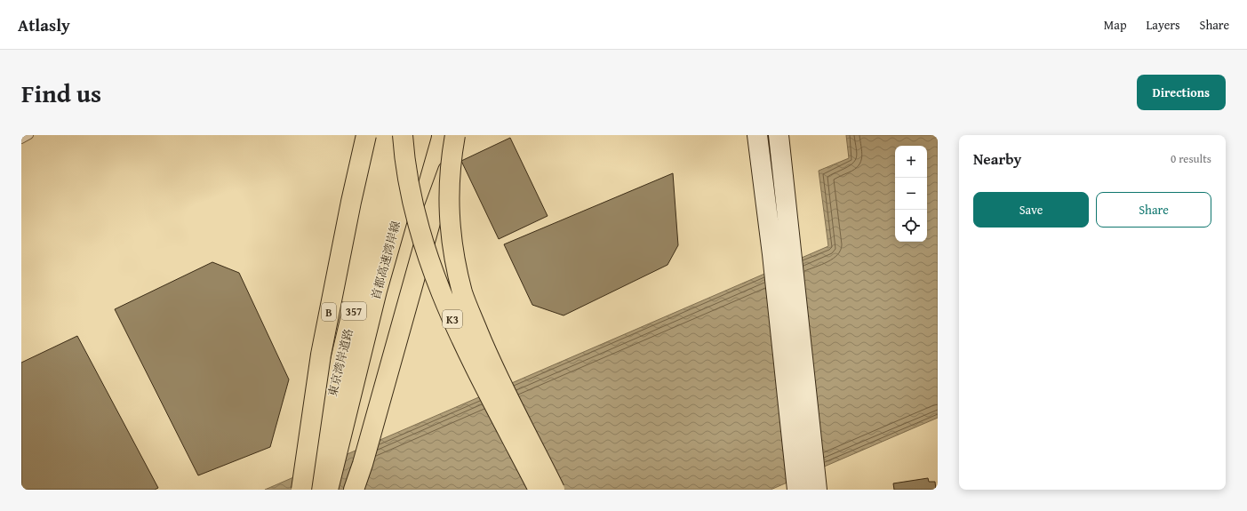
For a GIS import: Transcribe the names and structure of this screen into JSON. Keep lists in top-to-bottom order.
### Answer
{
  "streets": {
    "highway": [
      "首都高速湾岸線",
      "357",
      "B",
      "K3",
      "東京湾岸道路"
    ]
  },
  "crossings": [
    ["首都高速湾岸線", "東京湾岸道路"],
    ["B", "東京湾岸道路"]
  ],
  "page": {
    "header": "Atlasly",
    "nav": ["Map", "Layers", "Share"],
    "title": "Find us",
    "buttons": [
      "Directions",
      ["Save", "Share"]
    ],
    "heading": ["Nearby", "0 results"],
    "map_buttons": ["+", "−"]
  }
}
